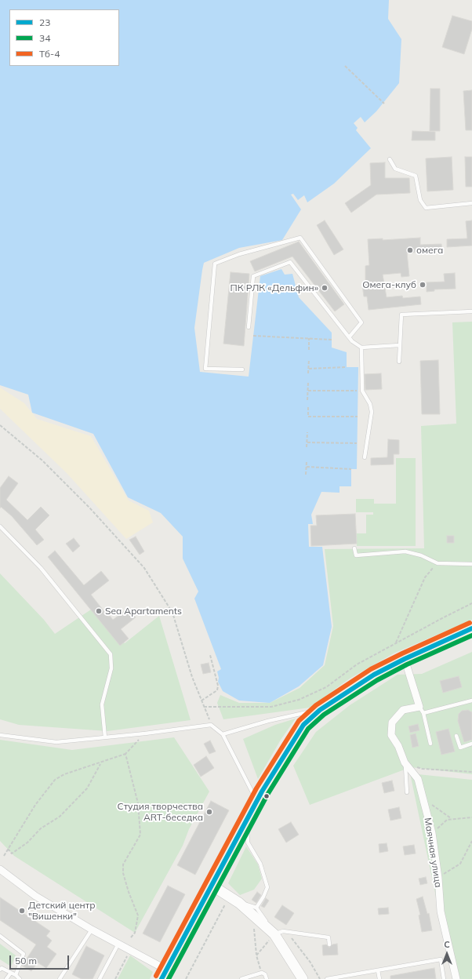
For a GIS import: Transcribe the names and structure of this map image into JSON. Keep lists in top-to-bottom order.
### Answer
{
  "streets": {
    "street": ["Маячная улица"]
  },
  "places": [
    "омега",
    "Омега-клуб",
    "ПК РЛК «Дельфин»",
    "Sea Apartaments",
    "Студия творчества ART-беседка",
    "Детский центр \"Вишенки\""
  ],
  "lines": ["transit line Тб-4", "transit line 23", "transit line 34"],
  "legend": ["23", "34", "Тб-4"],
  "scale_bar": "50 m",
  "north": "top"
}
